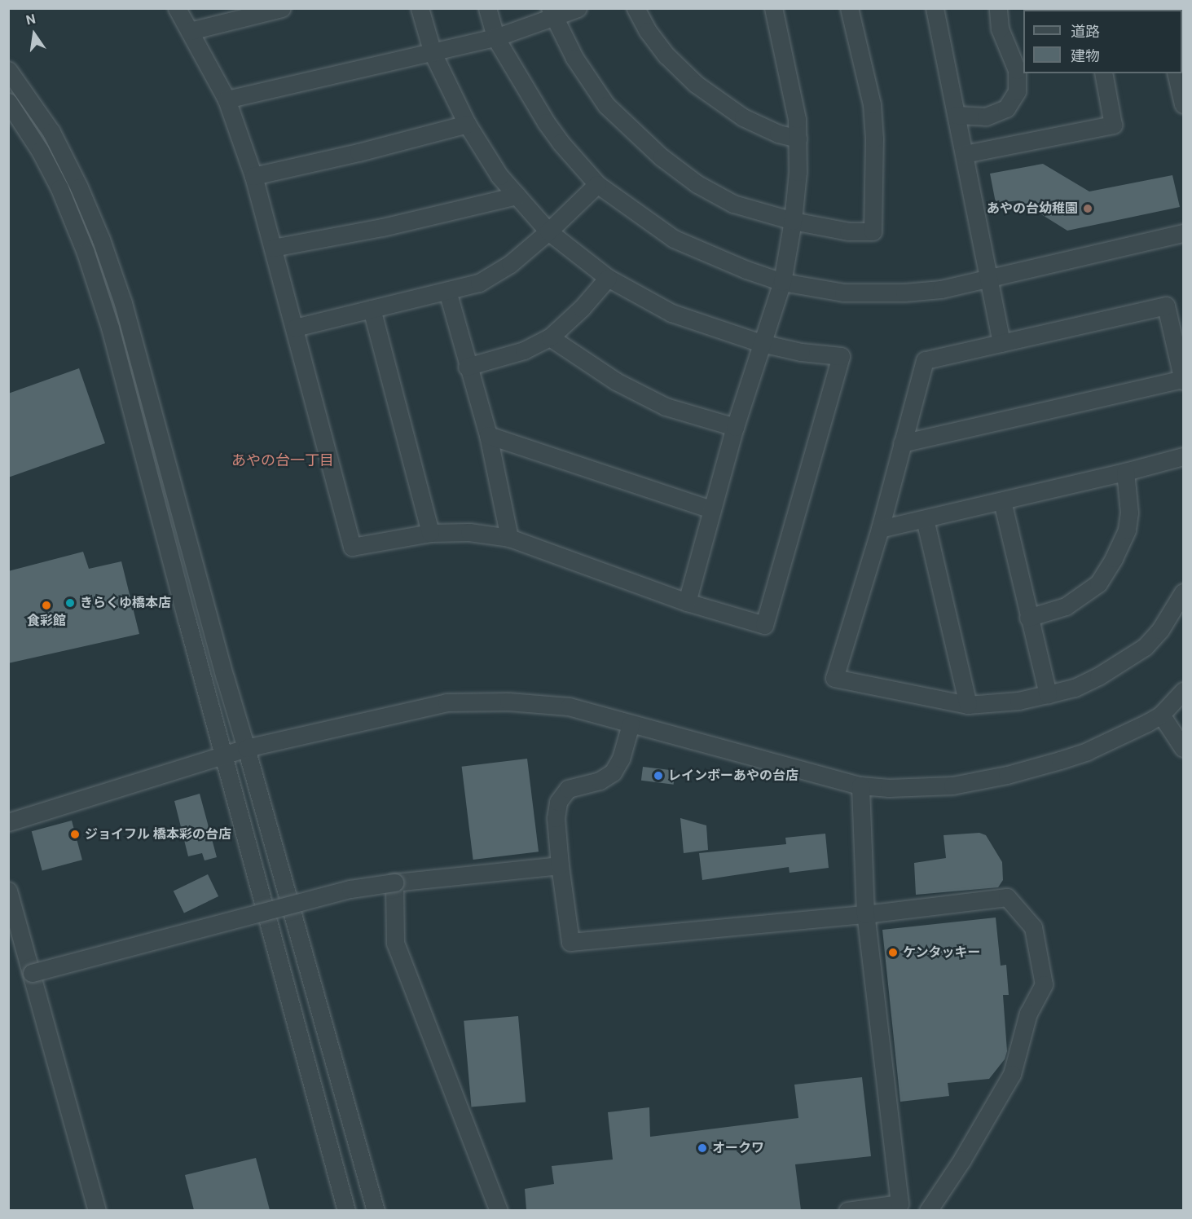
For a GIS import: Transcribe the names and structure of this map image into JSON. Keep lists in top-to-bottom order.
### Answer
{
  "districts": ["あやの台一丁目"],
  "places": [
    "あやの台幼稚園",
    "きらくゆ橋本店",
    "食彩館",
    "レインボーあやの台店",
    "ジョイフル 橋本彩の台店",
    "ケンタッキー",
    "オークワ"
  ],
  "legend": ["道路", "建物"],
  "north": "top"
}
